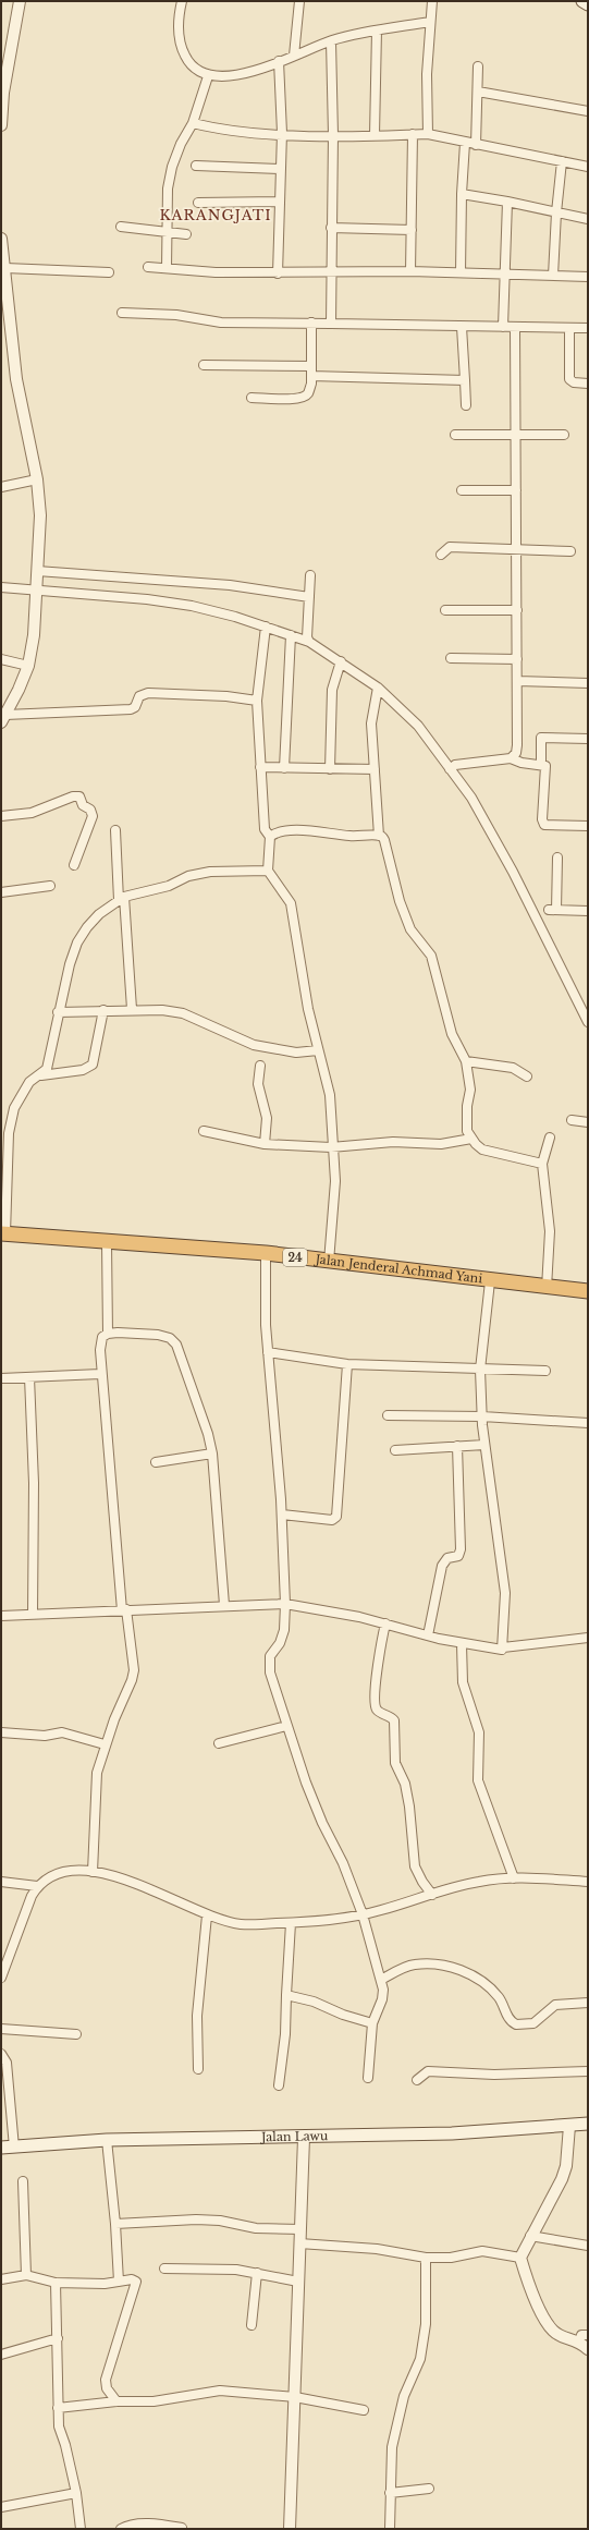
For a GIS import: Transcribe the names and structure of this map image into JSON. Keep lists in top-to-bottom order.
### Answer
{
  "streets": {
    "highway": ["24", "Jalan Jenderal Achmad Yani"],
    "main road": ["Jalan Lawu"]
  },
  "districts": ["KARANGJATI"]
}
